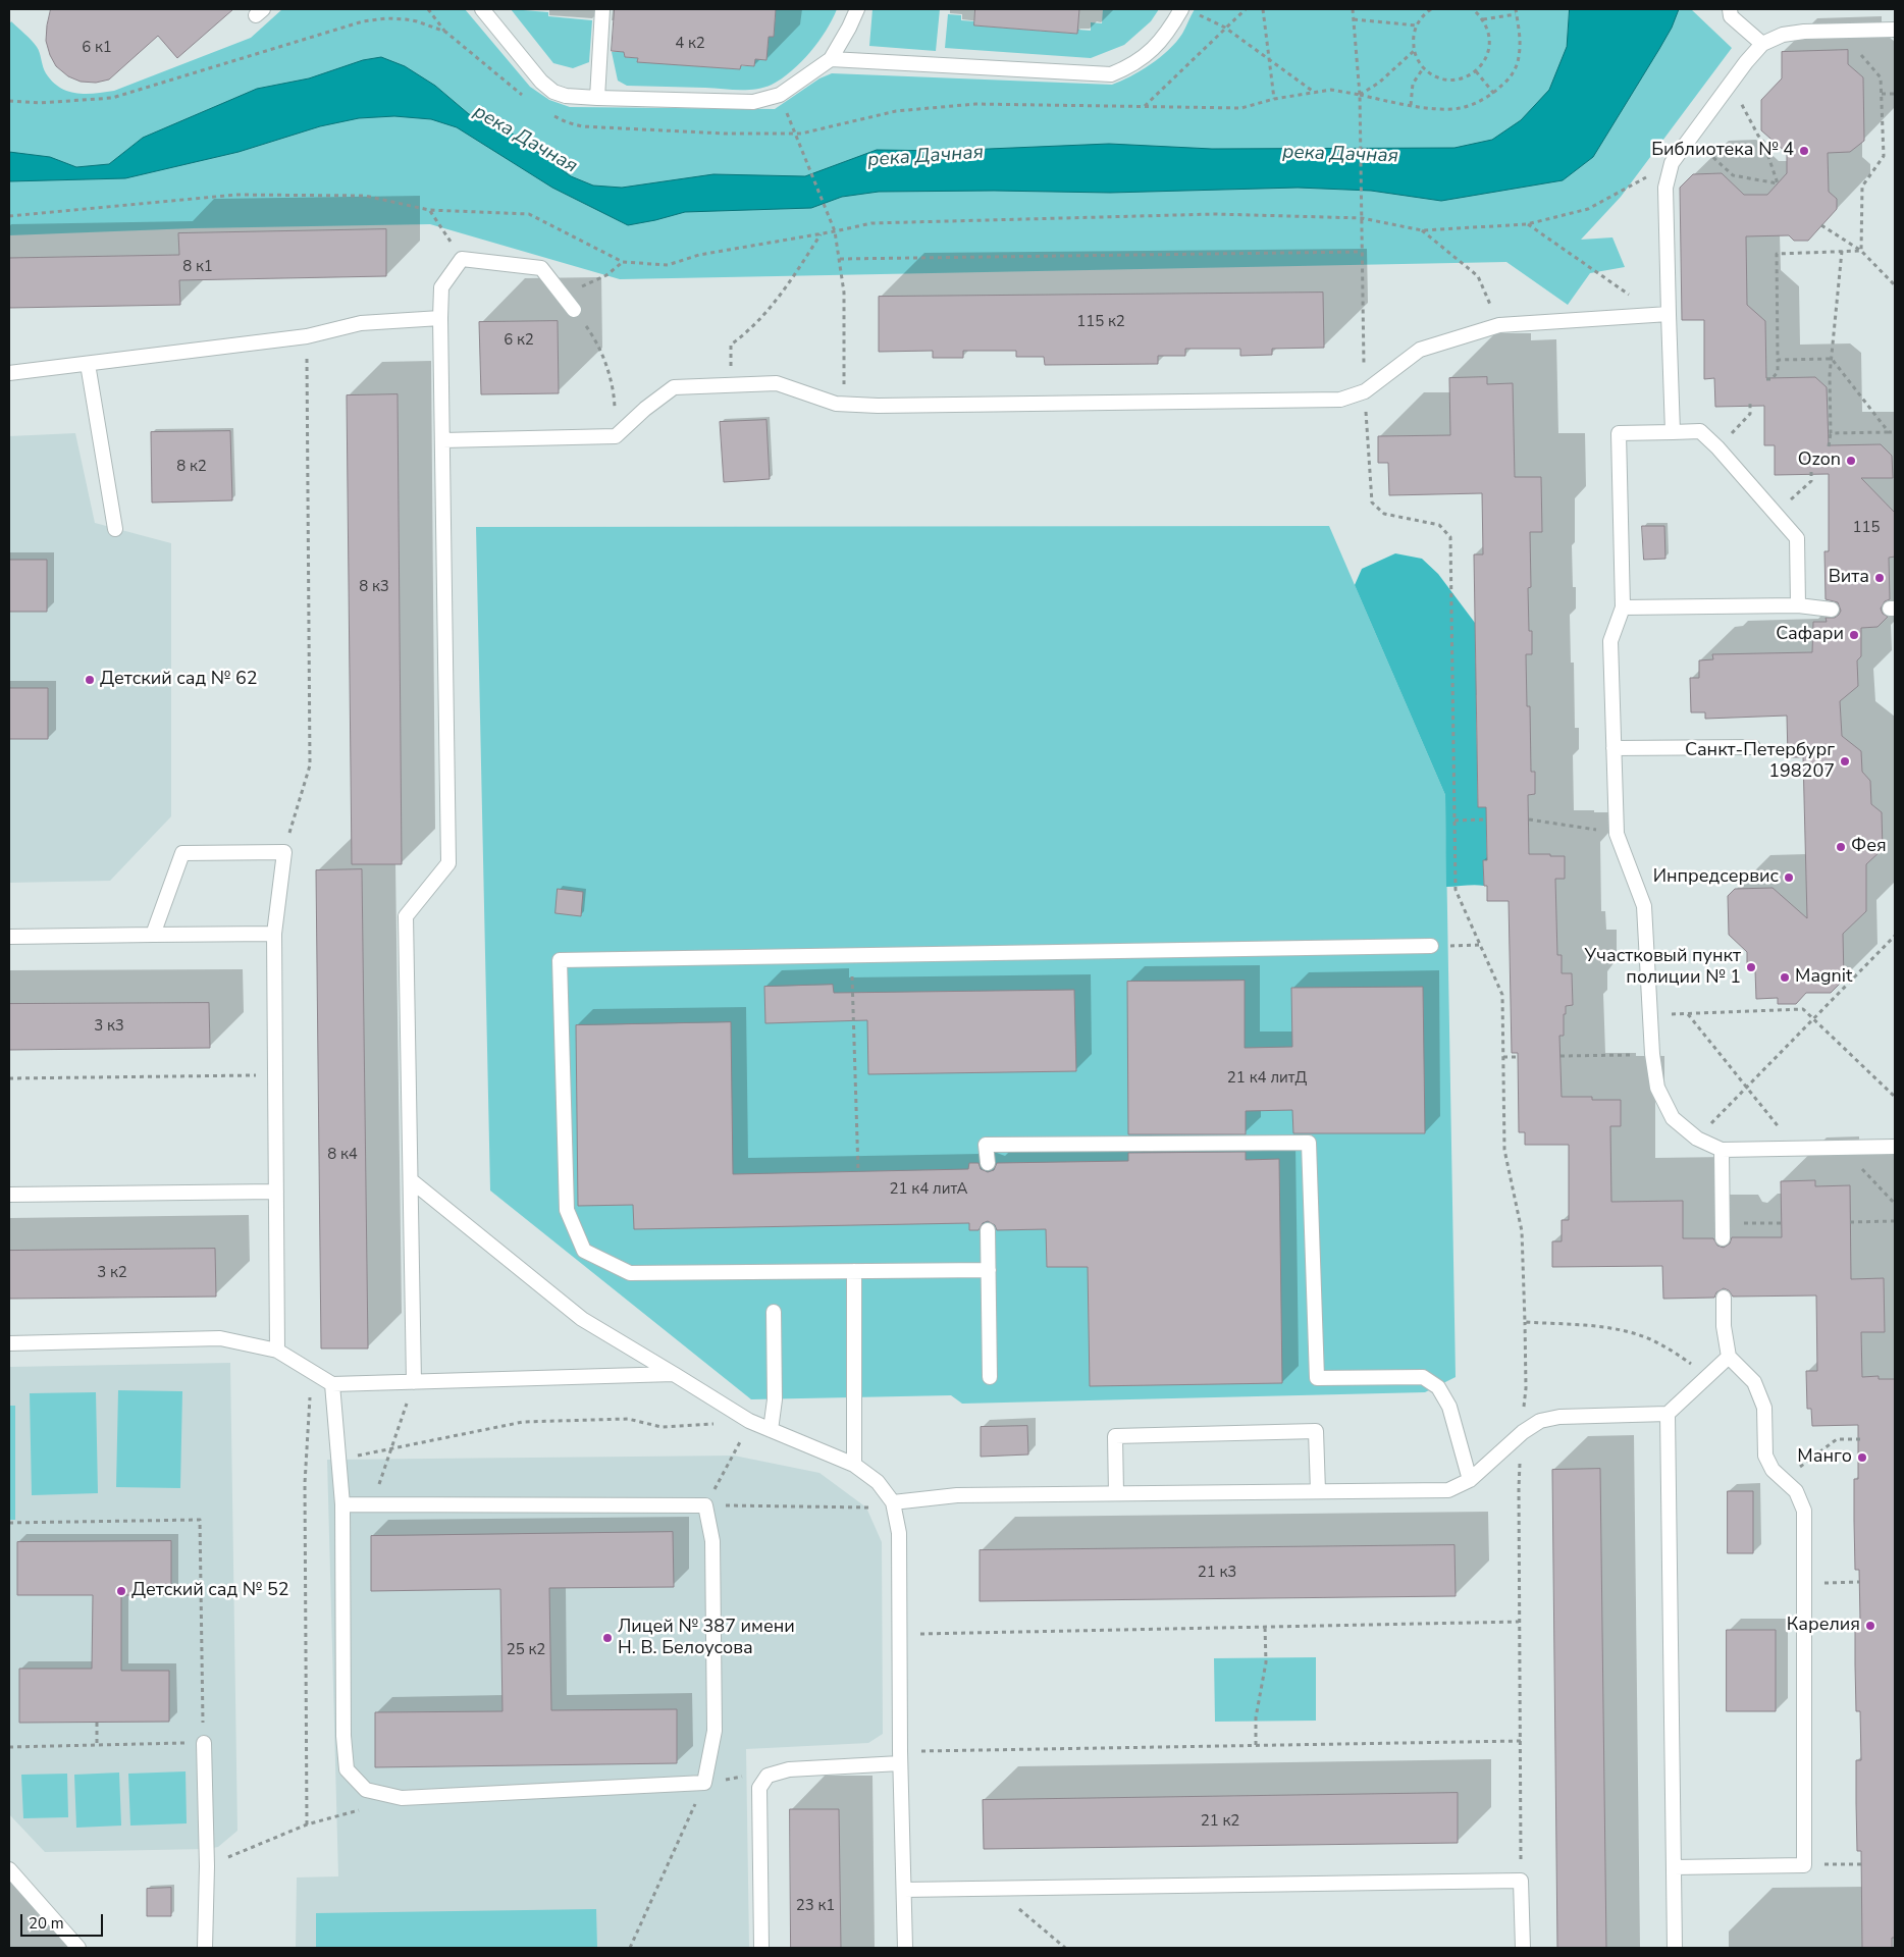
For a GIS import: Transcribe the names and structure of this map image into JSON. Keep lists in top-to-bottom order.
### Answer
{
  "water": ["река Дачная"],
  "places": [
    "Библиотека № 4",
    "Ozon",
    "Вита",
    "Сафари",
    "Детский сад № 62",
    "Санкт-Петербург 198207",
    "Фея",
    "Инпредсервис",
    "Участковый пункт полиции № 1",
    "Magnit",
    "Манго",
    "Детский сад № 52",
    "Карелия",
    "Лицей № 387 имени Н. В. Белоусова"
  ],
  "house_numbers": [
    "4 к2",
    "6 к1",
    "8 к1",
    "115 к2",
    "6 к2",
    "8 к2",
    "115",
    "8 к3",
    "3 к3",
    "21 к4 литД",
    "8 к4",
    "21 к4 литА",
    "3 к2",
    "21 к3",
    "25 к2",
    "21 к2",
    "23 к1"
  ],
  "scale_bar": "20 m"
}
